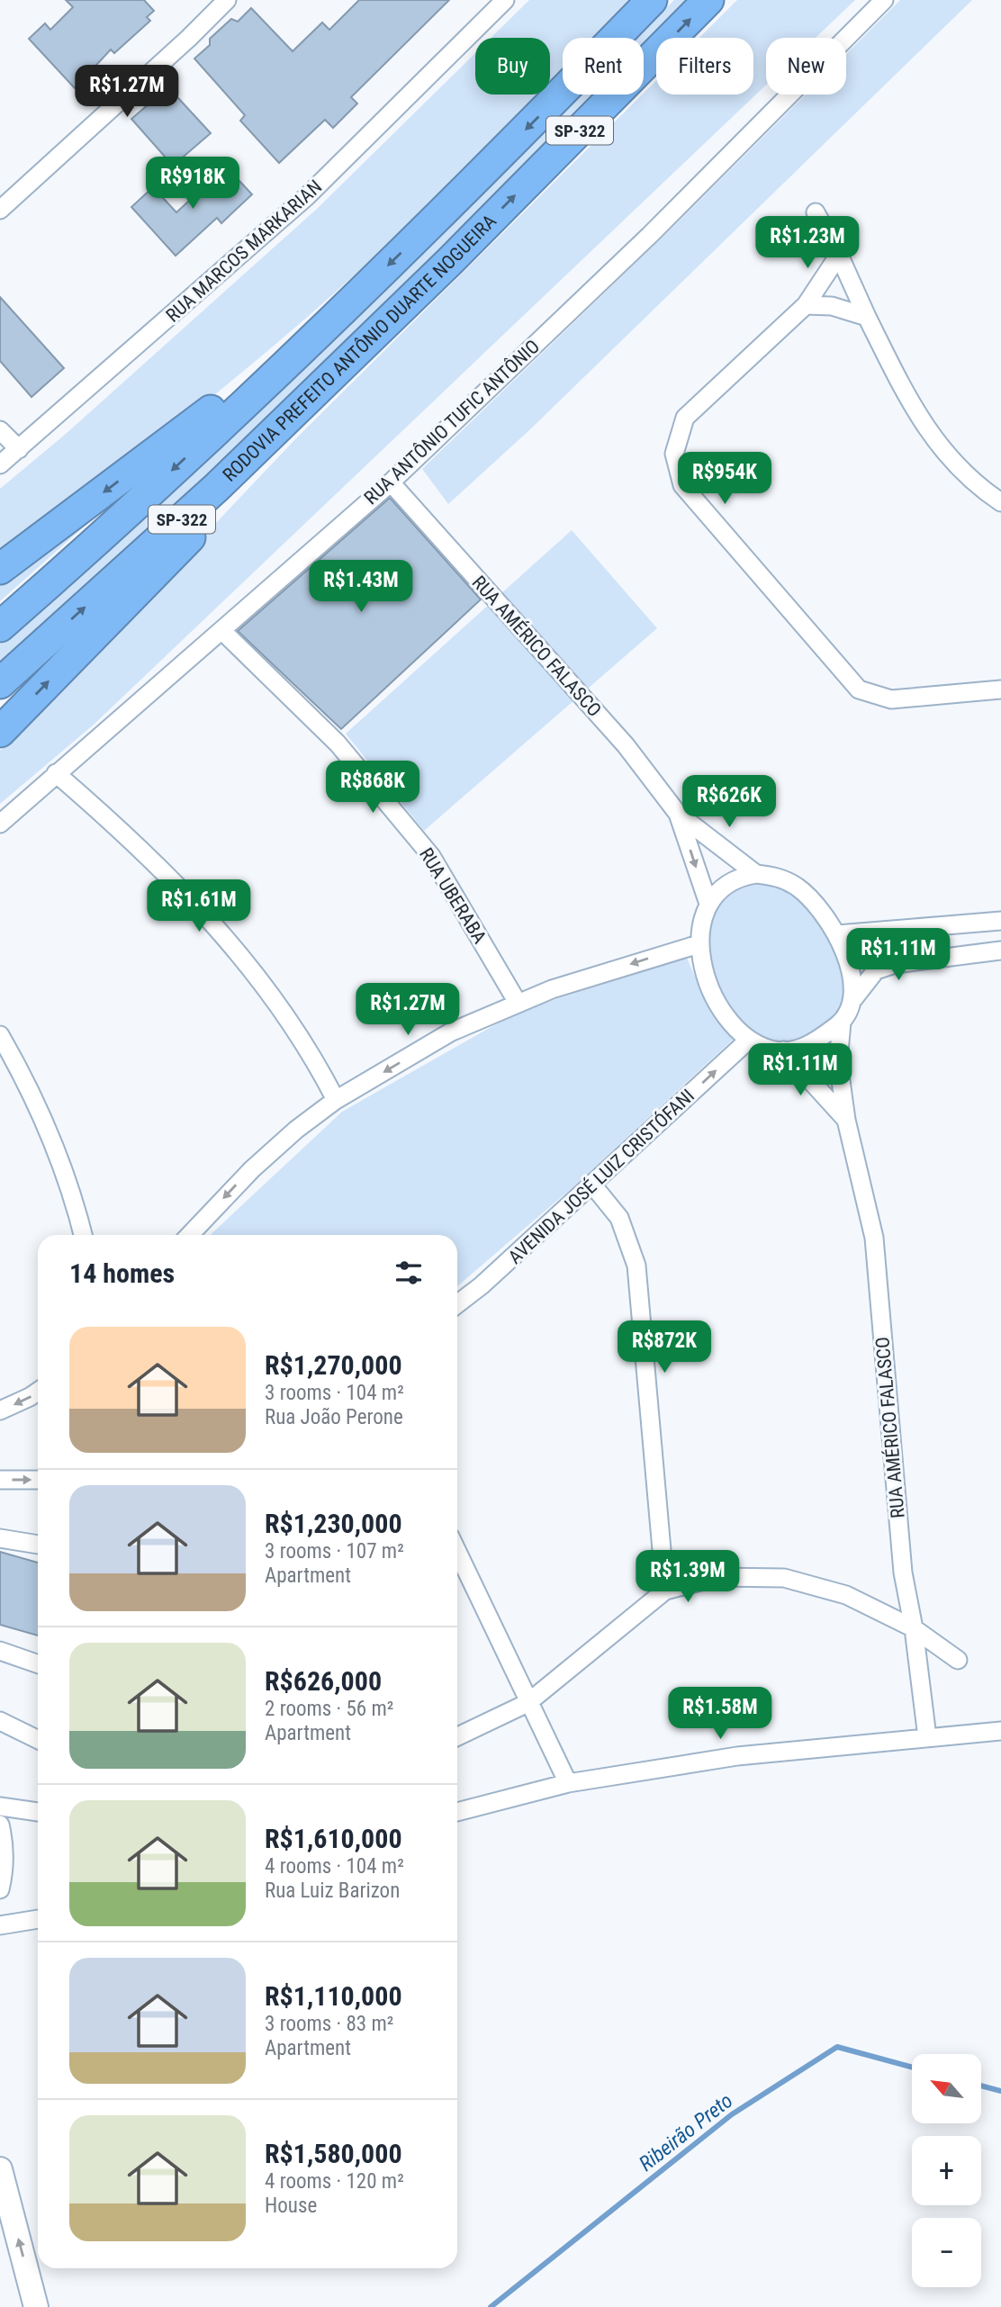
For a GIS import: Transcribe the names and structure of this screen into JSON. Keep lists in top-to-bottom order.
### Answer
{
  "streets": {
    "highway": ["SP-322", "RODOVIA PREFEITO ANTÔNIO DUARTE NOGUEIRA"],
    "street": [
      "RUA MARCOS MARKARIAN",
      "RUA ANTÔNIO TUFIC ANTÔNIO",
      "RUA AMÉRICO FALASCO",
      "RUA UBERABA",
      "AVENIDA JOSÉ LUIZ CRISTÓFANI"
    ]
  },
  "crossings": [
    ["RUA ANTÔNIO TUFIC ANTÔNIO", "RUA AMÉRICO FALASCO"],
    ["RUA ANTÔNIO TUFIC ANTÔNIO", "RUA UBERABA"],
    ["RUA AMÉRICO FALASCO", "AVENIDA JOSÉ LUIZ CRISTÓFANI"]
  ],
  "water": ["Ribeirão Preto"],
  "north": "top left",
  "page": {
    "chip": [
      "Buy",
      "Rent",
      "Filters",
      "New"
    ],
    "price": [
      "R$1.27M",
      "R$918K",
      "R$1.23M",
      "R$954K",
      "R$1.43M",
      "R$868K",
      "R$626K",
      "R$1.61M",
      "R$1.11M",
      "R$1.27M",
      "R$1.11M",
      "R$872K",
      "R$1.39M",
      "R$1.58M"
    ],
    "heading": "14 homes",
    "list": [
      {
        "name": "R$1,270,000",
        "note": "3 rooms · 104 m² · Rua João Perone"
      },
      {
        "name": "R$1,230,000",
        "note": "3 rooms · 107 m² · Apartment"
      },
      {
        "name": "R$626,000",
        "note": "2 rooms · 56 m² · Apartment"
      },
      {
        "name": "R$1,610,000",
        "note": "4 rooms · 104 m² · Rua Luiz Barizon"
      },
      {
        "name": "R$1,110,000",
        "note": "3 rooms · 83 m² · Apartment"
      },
      {
        "name": "R$1,580,000",
        "note": "4 rooms · 120 m² · House"
      }
    ],
    "map_buttons": ["+", "−"]
  }
}
